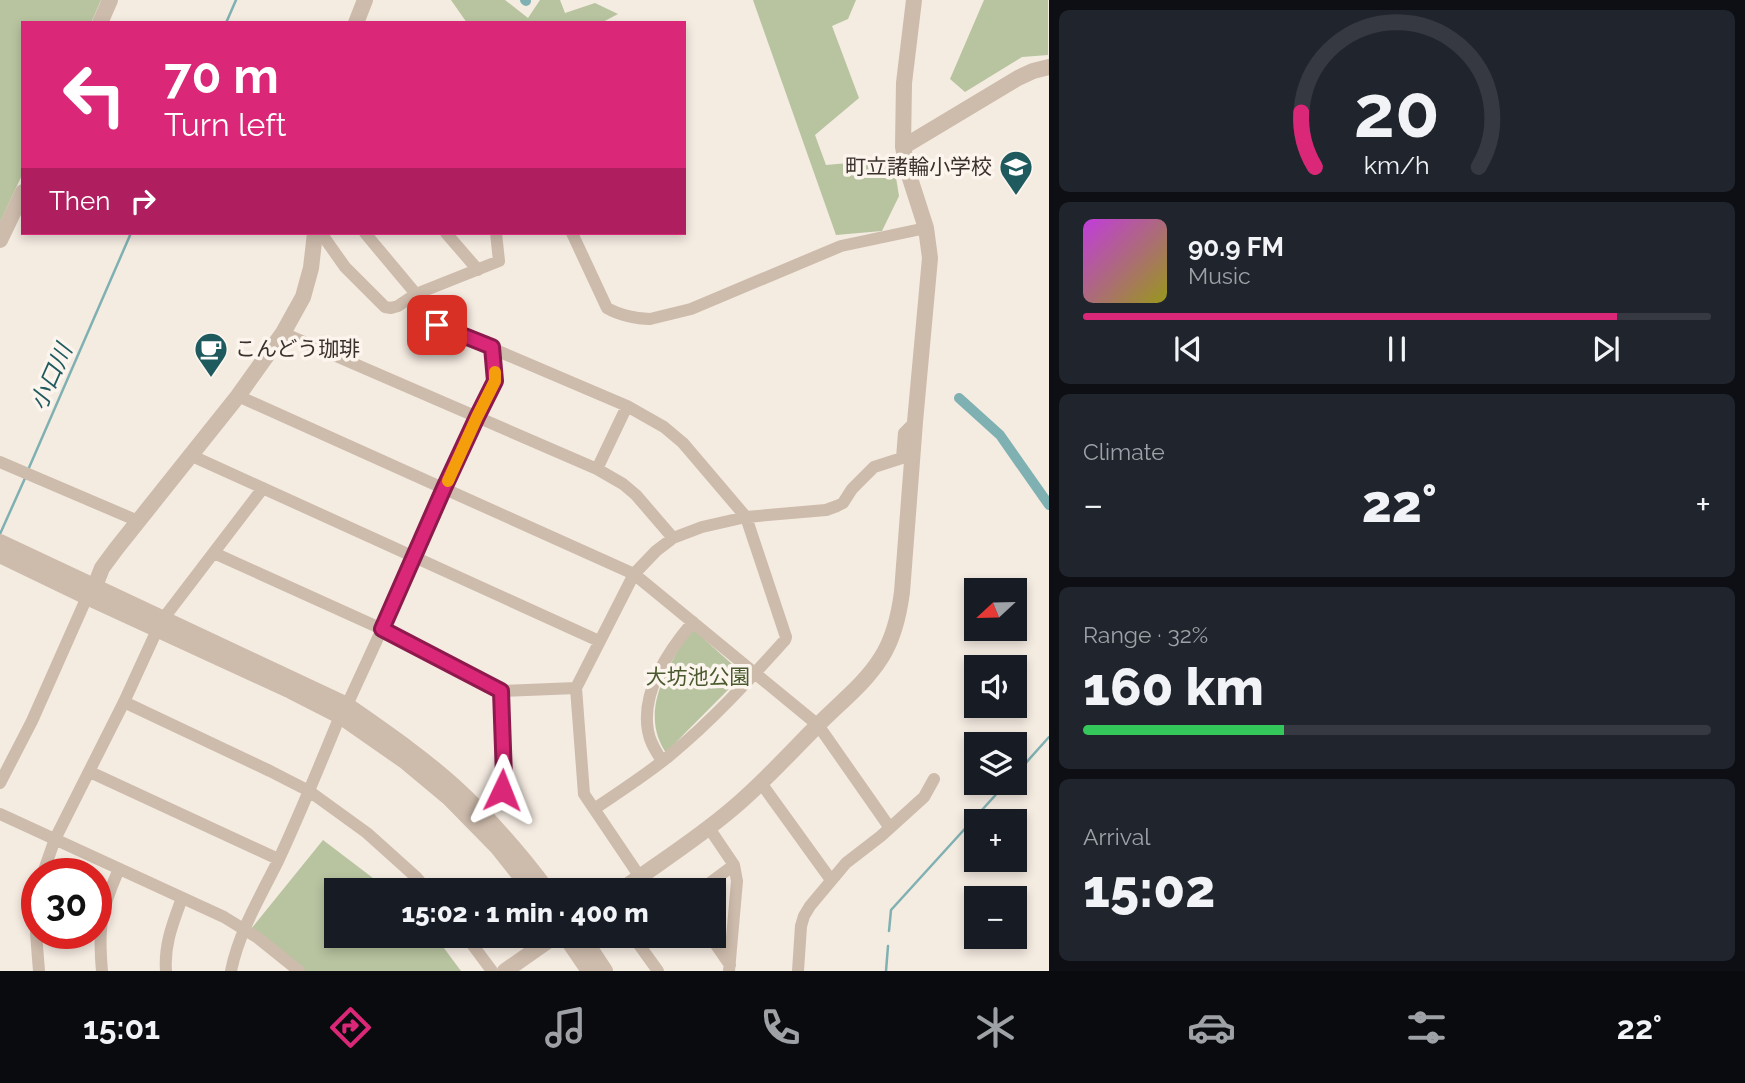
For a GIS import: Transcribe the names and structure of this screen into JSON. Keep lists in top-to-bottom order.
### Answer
{
  "water": ["小口川"],
  "parks": ["大坊池公園"],
  "places": {
    "school or university": ["町立諸輪小学校"],
    "cafe": ["こんどう珈琲"]
  },
  "north": "left",
  "page": {
    "turn": ["70 m", "Turn left"],
    "then": "Then",
    "song": ["90.9 FM", "Music"],
    "tile": [
      "Climate",
      ["Range · 32%", "160 km"],
      ["Arrival", "15:02"]
    ],
    "heat": ["−", "22°", "+"],
    "map_buttons": ["+", "−"],
    "limit": "30",
    "trip": "15:02 · 1 min · 400 m",
    "tabs": ["15:01", "22°"],
    "gauge": ["20", "km/h"]
  }
}
